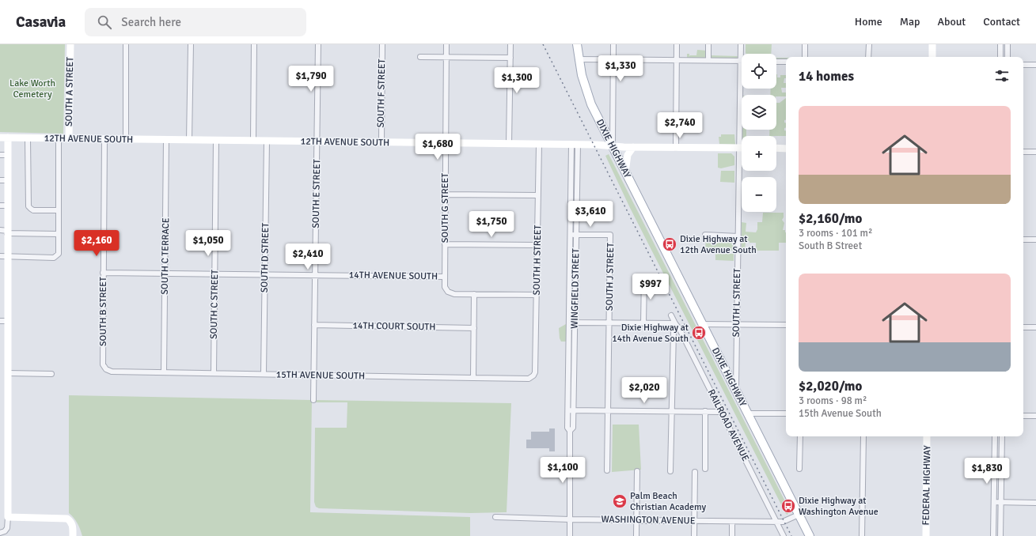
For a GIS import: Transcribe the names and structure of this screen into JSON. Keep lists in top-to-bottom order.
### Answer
{
  "streets": {
    "main road": ["DIXIE HIGHWAY"],
    "street": [
      "SOUTH A STREET",
      "SOUTH F STREET",
      "12TH AVENUE SOUTH",
      "SOUTH E STREET",
      "SOUTH G STREET",
      "SOUTH C TERRACE",
      "SOUTH D STREET",
      "SOUTH H STREET",
      "14TH AVENUE SOUTH",
      "SOUTH J STREET",
      "WINGFIELD STREET",
      "SOUTH L STREET",
      "SOUTH C STREET",
      "SOUTH B STREET",
      "14TH COURT SOUTH",
      "15TH AVENUE SOUTH",
      "RAILROAD AVENUE",
      "FEDERAL HIGHWAY",
      "WASHINGTON AVENUE"
    ]
  },
  "crossings": [
    ["SOUTH A STREET", "12TH AVENUE SOUTH"],
    ["SOUTH F STREET", "12TH AVENUE SOUTH"],
    ["12TH AVENUE SOUTH", "DIXIE HIGHWAY"],
    ["12TH AVENUE SOUTH", "SOUTH E STREET"],
    ["12TH AVENUE SOUTH", "SOUTH G STREET"],
    ["12TH AVENUE SOUTH", "SOUTH C TERRACE"],
    ["12TH AVENUE SOUTH", "SOUTH D STREET"],
    ["12TH AVENUE SOUTH", "SOUTH H STREET"],
    ["12TH AVENUE SOUTH", "WINGFIELD STREET"],
    ["12TH AVENUE SOUTH", "SOUTH C STREET"],
    ["12TH AVENUE SOUTH", "SOUTH B STREET"],
    ["DIXIE HIGHWAY", "SOUTH L STREET"],
    ["DIXIE HIGHWAY", "WASHINGTON AVENUE"],
    ["SOUTH E STREET", "14TH AVENUE SOUTH"],
    ["SOUTH E STREET", "14TH COURT SOUTH"],
    ["SOUTH E STREET", "15TH AVENUE SOUTH"],
    ["SOUTH G STREET", "14TH AVENUE SOUTH"],
    ["SOUTH C TERRACE", "14TH AVENUE SOUTH"],
    ["SOUTH C TERRACE", "15TH AVENUE SOUTH"],
    ["SOUTH D STREET", "14TH AVENUE SOUTH"],
    ["SOUTH D STREET", "15TH AVENUE SOUTH"],
    ["SOUTH H STREET", "14TH AVENUE SOUTH"],
    ["SOUTH H STREET", "15TH AVENUE SOUTH"],
    ["14TH AVENUE SOUTH", "SOUTH C STREET"],
    ["14TH AVENUE SOUTH", "SOUTH B STREET"],
    ["SOUTH J STREET", "WINGFIELD STREET"],
    ["WINGFIELD STREET", "WASHINGTON AVENUE"],
    ["SOUTH C STREET", "15TH AVENUE SOUTH"],
    ["SOUTH B STREET", "15TH AVENUE SOUTH"],
    ["RAILROAD AVENUE", "WASHINGTON AVENUE"]
  ],
  "parks": ["Lake Worth Cemetery"],
  "places": {
    "bus stop": ["Dixie Highway at 12th Avenue South", "Dixie Highway at 14th Avenue South", "Dixie Highway at Washington Avenue"],
    "school or university": ["Palm Beach Christian Academy"]
  },
  "page": {
    "header": "Casavia",
    "search": "Search here",
    "nav": [
      "Home",
      "Map",
      "About",
      "Contact"
    ],
    "map_buttons": ["+", "−"],
    "price": [
      "$1,330",
      "$1,790",
      "$1,300",
      "$2,740",
      "$1,680",
      "$3,610",
      "$1,750",
      "$2,160",
      "$1,050",
      "$2,410",
      "$997",
      "$2,020",
      "$1,100",
      "$1,830"
    ],
    "heading": "14 homes",
    "list": [
      {
        "name": "$2,160/mo",
        "note": "3 rooms · 101 m² · South B Street"
      },
      {
        "name": "$2,020/mo",
        "note": "3 rooms · 98 m² · 15th Avenue South"
      }
    ]
  }
}
